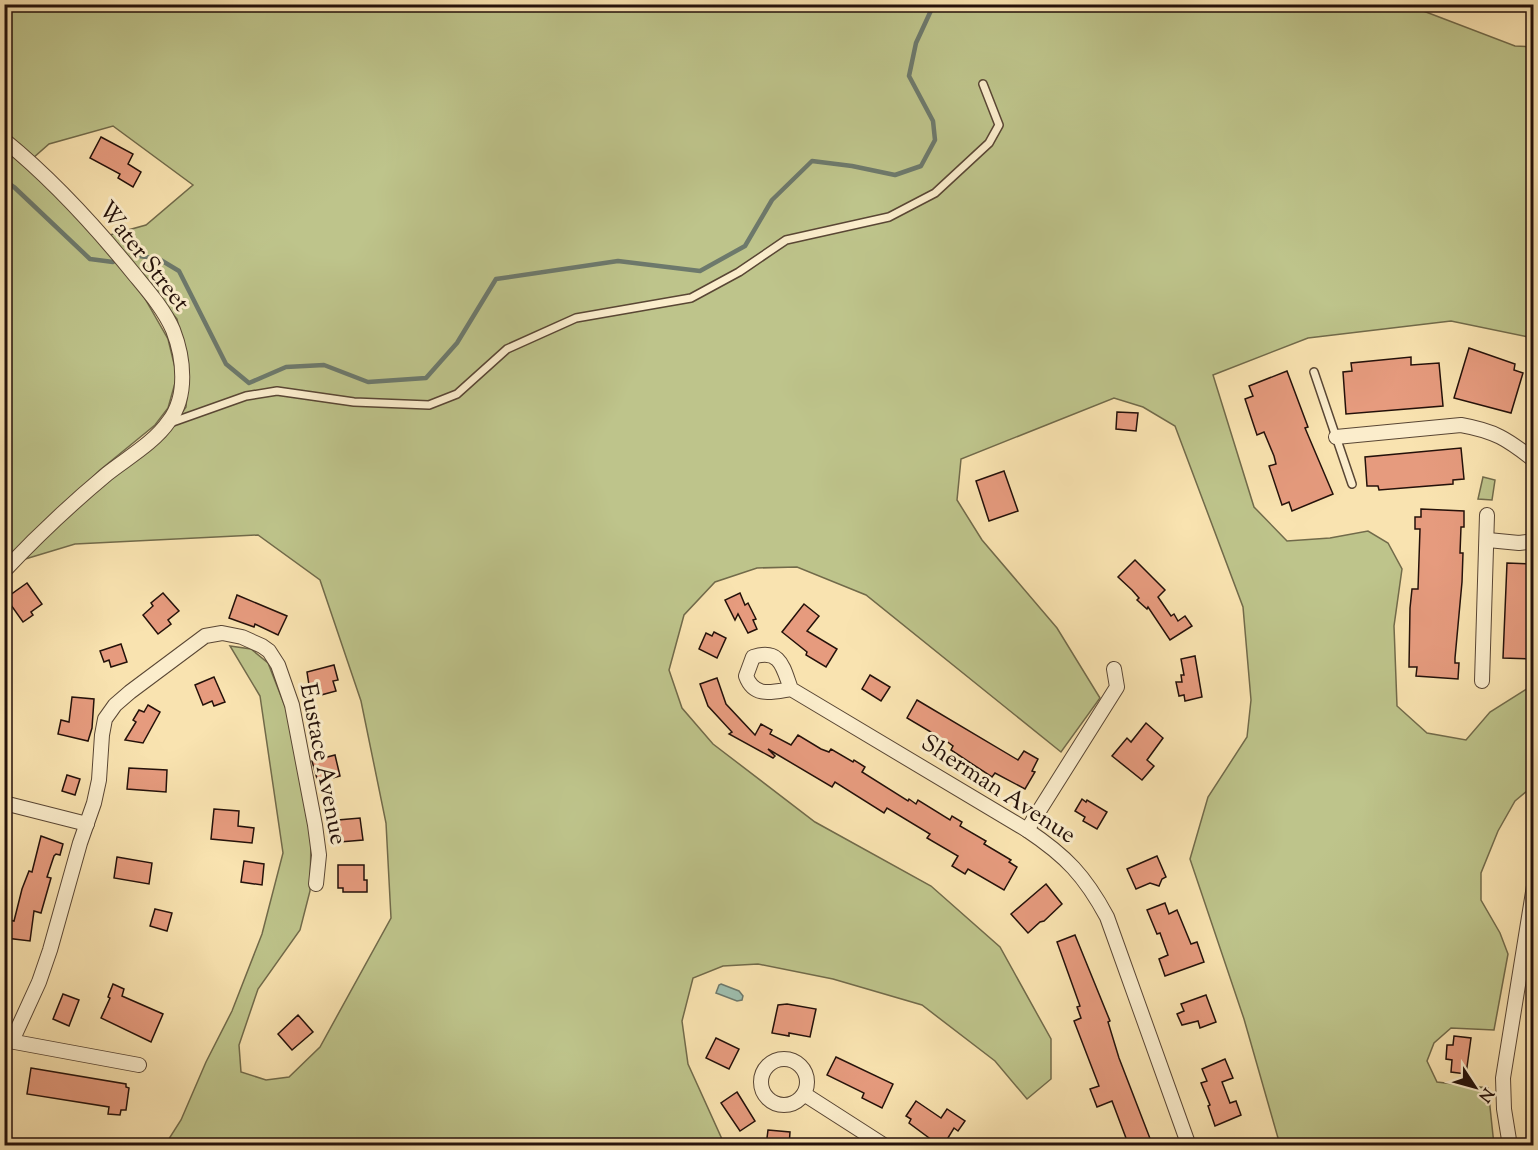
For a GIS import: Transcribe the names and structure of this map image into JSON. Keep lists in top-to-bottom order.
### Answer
{
  "streets": {
    "street": ["Water Street", "Eustace Avenue", "Sherman Avenue"]
  },
  "north": "bottom right"
}
